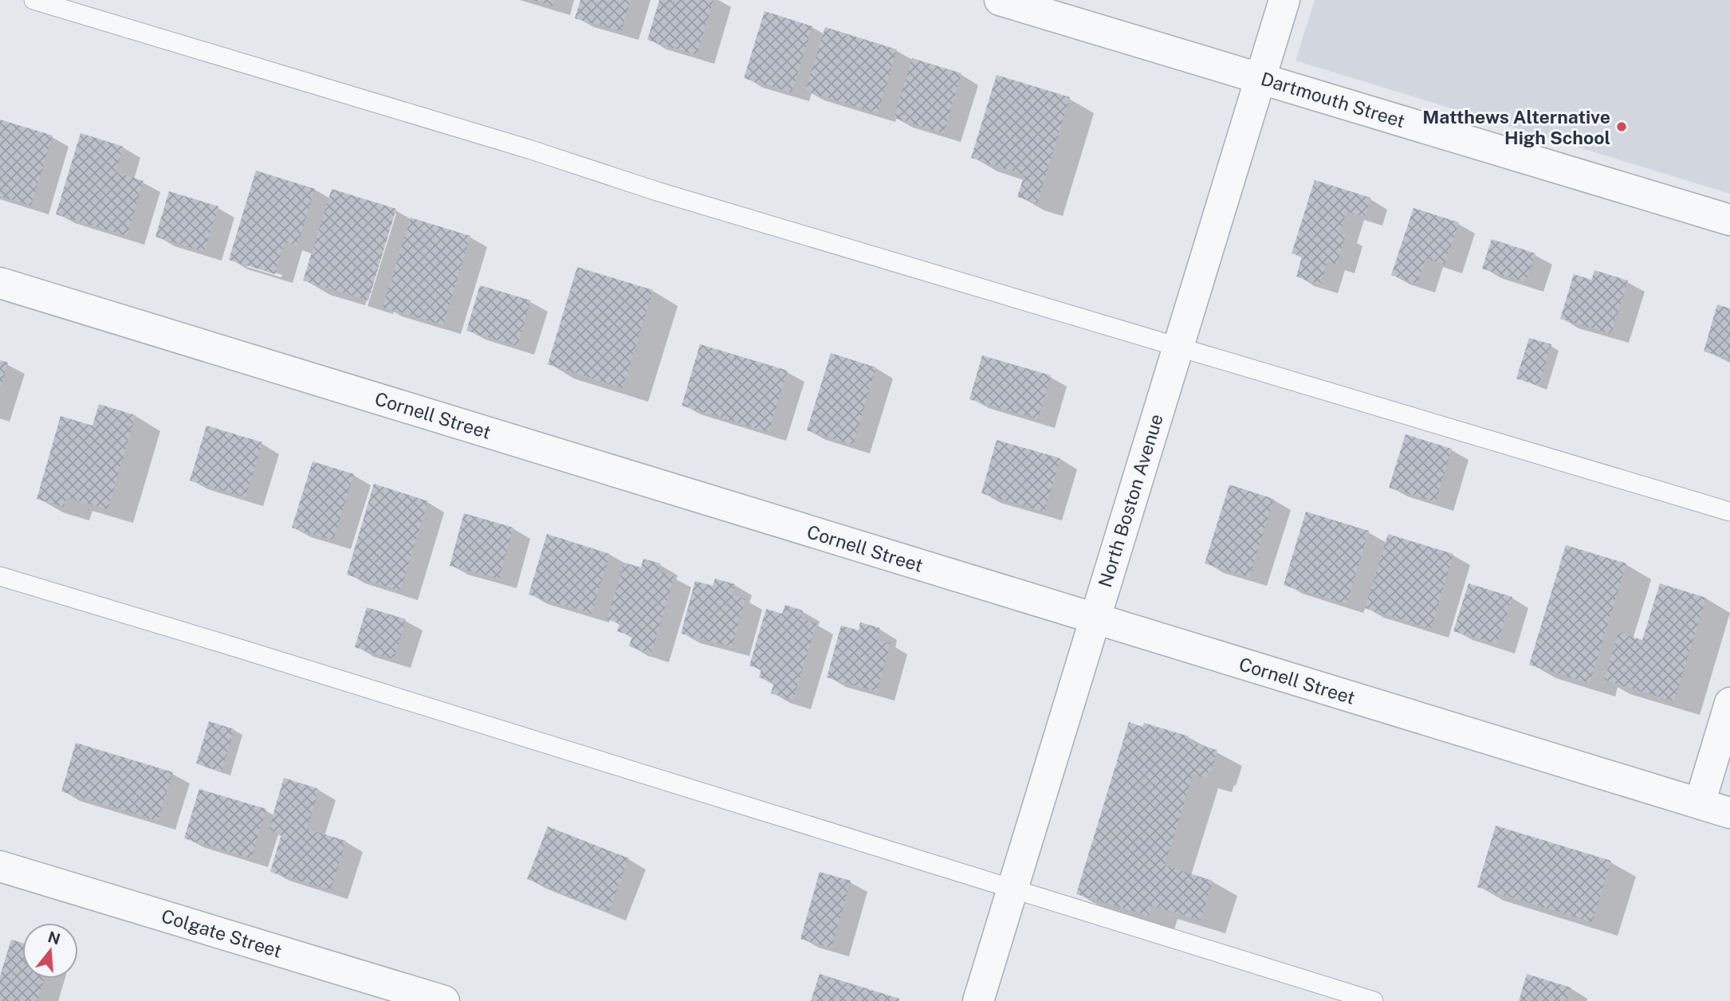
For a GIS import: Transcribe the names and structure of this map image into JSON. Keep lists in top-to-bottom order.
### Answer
{
  "streets": {
    "street": [
      "Dartmouth Street",
      "Cornell Street",
      "North Boston Avenue",
      "Colgate Street"
    ]
  },
  "crossings": [
    ["Dartmouth Street", "North Boston Avenue"],
    ["Cornell Street", "North Boston Avenue"]
  ],
  "places": ["Matthews Alternative High School"],
  "north": "top"
}
